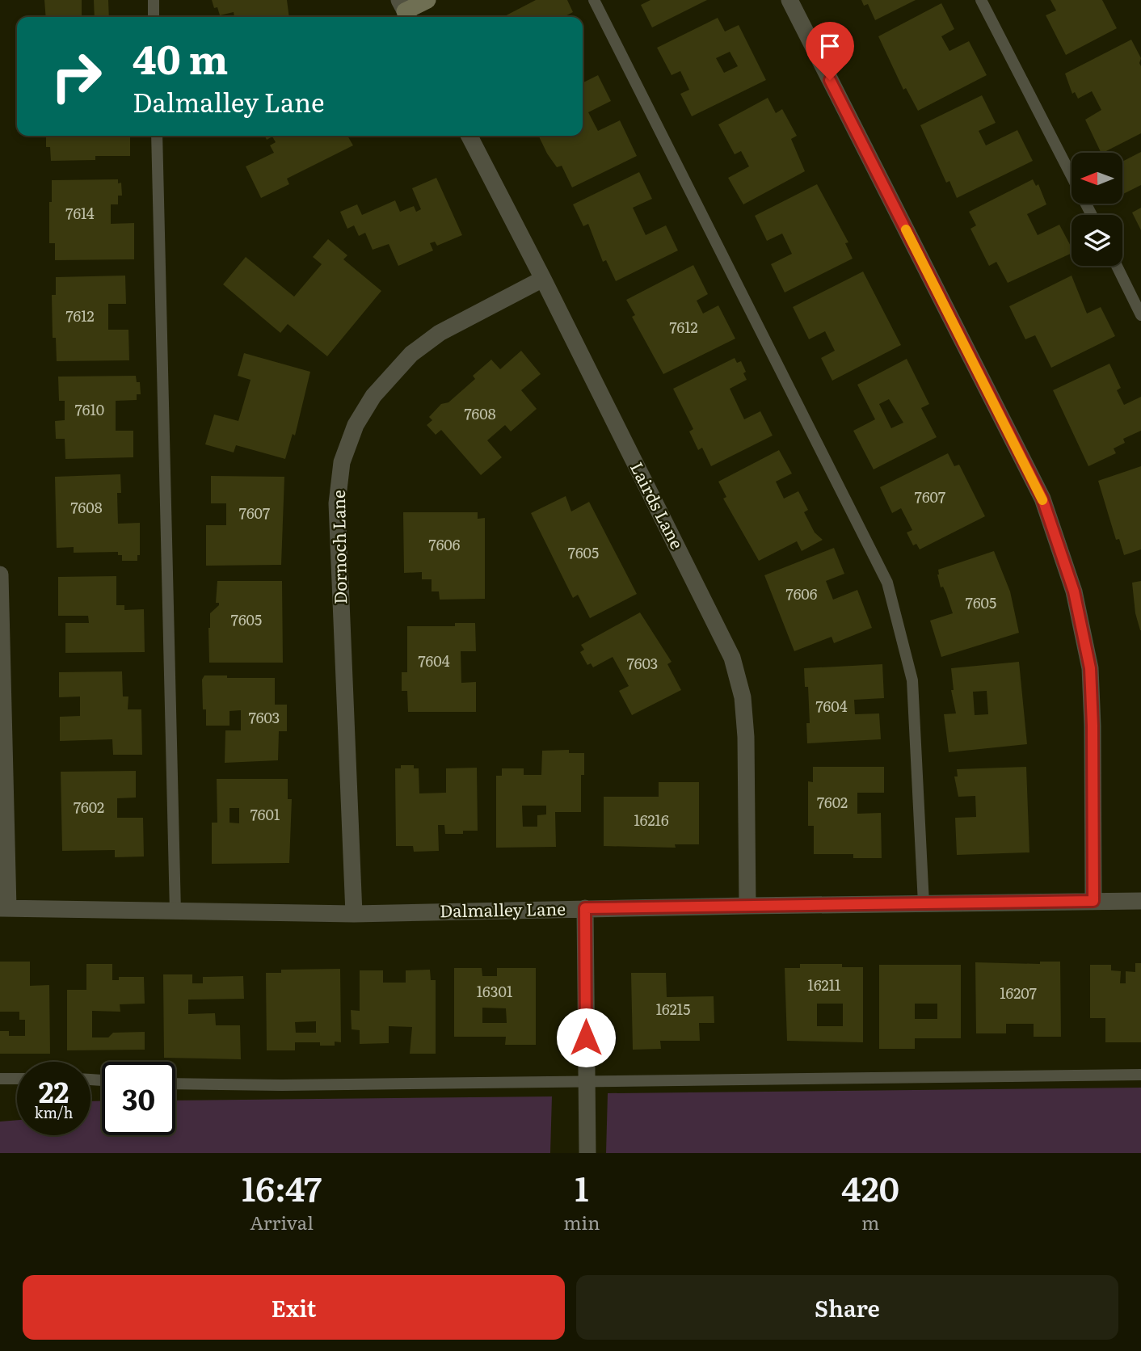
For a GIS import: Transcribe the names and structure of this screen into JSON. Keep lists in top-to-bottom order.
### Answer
{
  "streets": {
    "street": ["Lairds Lane", "Dornoch Lane", "Dalmalley Lane"]
  },
  "crossings": [
    ["Lairds Lane", "Dornoch Lane"],
    ["Lairds Lane", "Dalmalley Lane"],
    ["Dornoch Lane", "Dalmalley Lane"]
  ],
  "house_numbers": [
    "7614",
    "7612",
    "7612",
    "7610",
    "7608",
    "7607",
    "7608",
    "7607",
    "7606",
    "7605",
    "7606",
    "7605",
    "7605",
    "7604",
    "7603",
    "7604",
    "7603",
    "7602",
    "7602",
    "7601",
    "16216",
    "16211",
    "16301",
    "16207",
    "16215"
  ],
  "north": "left",
  "page": {
    "turn": ["40 m", "Dalmalley Lane"],
    "speed": "22 km/h",
    "limit": "30",
    "eta": [
      "16:47",
      "Arrival",
      "1",
      "min",
      "420",
      "m"
    ],
    "buttons": ["Exit", "Share"]
  }
}
